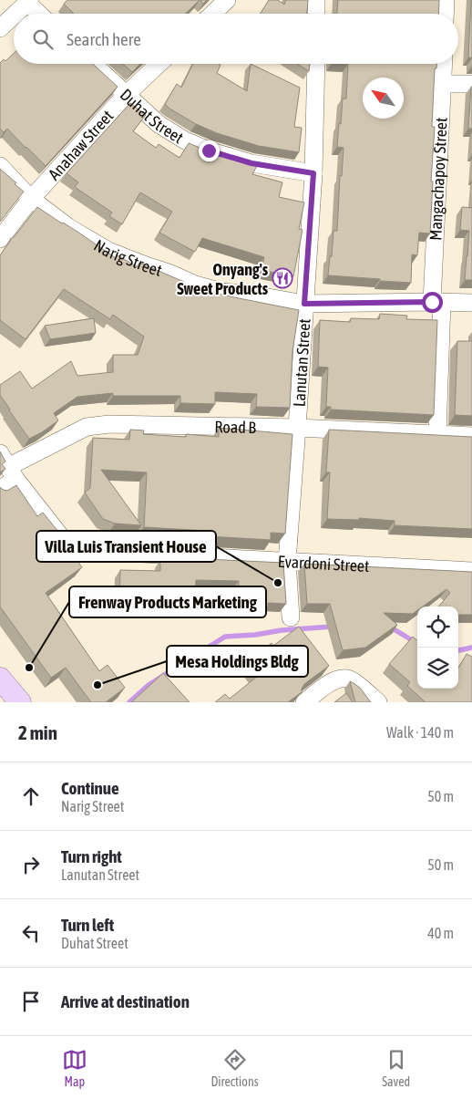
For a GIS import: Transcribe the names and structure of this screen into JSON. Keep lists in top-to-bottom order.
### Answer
{
  "streets": {
    "street": [
      "Duhat Street",
      "Anahaw Street",
      "Mangachapoy Street",
      "Narig Street",
      "Lanutan Street",
      "Road B",
      "Evardoni Street"
    ]
  },
  "crossings": [
    ["Duhat Street", "Anahaw Street"],
    ["Duhat Street", "Lanutan Street"],
    ["Anahaw Street", "Narig Street"],
    ["Mangachapoy Street", "Narig Street"],
    ["Mangachapoy Street", "Road B"],
    ["Narig Street", "Lanutan Street"],
    ["Lanutan Street", "Road B"],
    ["Lanutan Street", "Evardoni Street"],
    ["Road B", "Evardoni Street"]
  ],
  "places": {
    "restaurant": ["Onyang's Sweet Products"],
    "other": ["Villa Luis Transient House", "Frenway Products Marketing", "Mesa Holdings Bldg"]
  },
  "north": "top left",
  "page": {
    "search": "Search here",
    "heading": ["2 min", "Walk · 140 m"],
    "list": [
      ["Continue", "Narig Street", "50 m"],
      ["Turn right", "Lanutan Street", "50 m"],
      ["Turn left", "Duhat Street", "40 m"],
      "Arrive at destination"
    ],
    "nav": ["Map", "Directions", "Saved"]
  }
}
